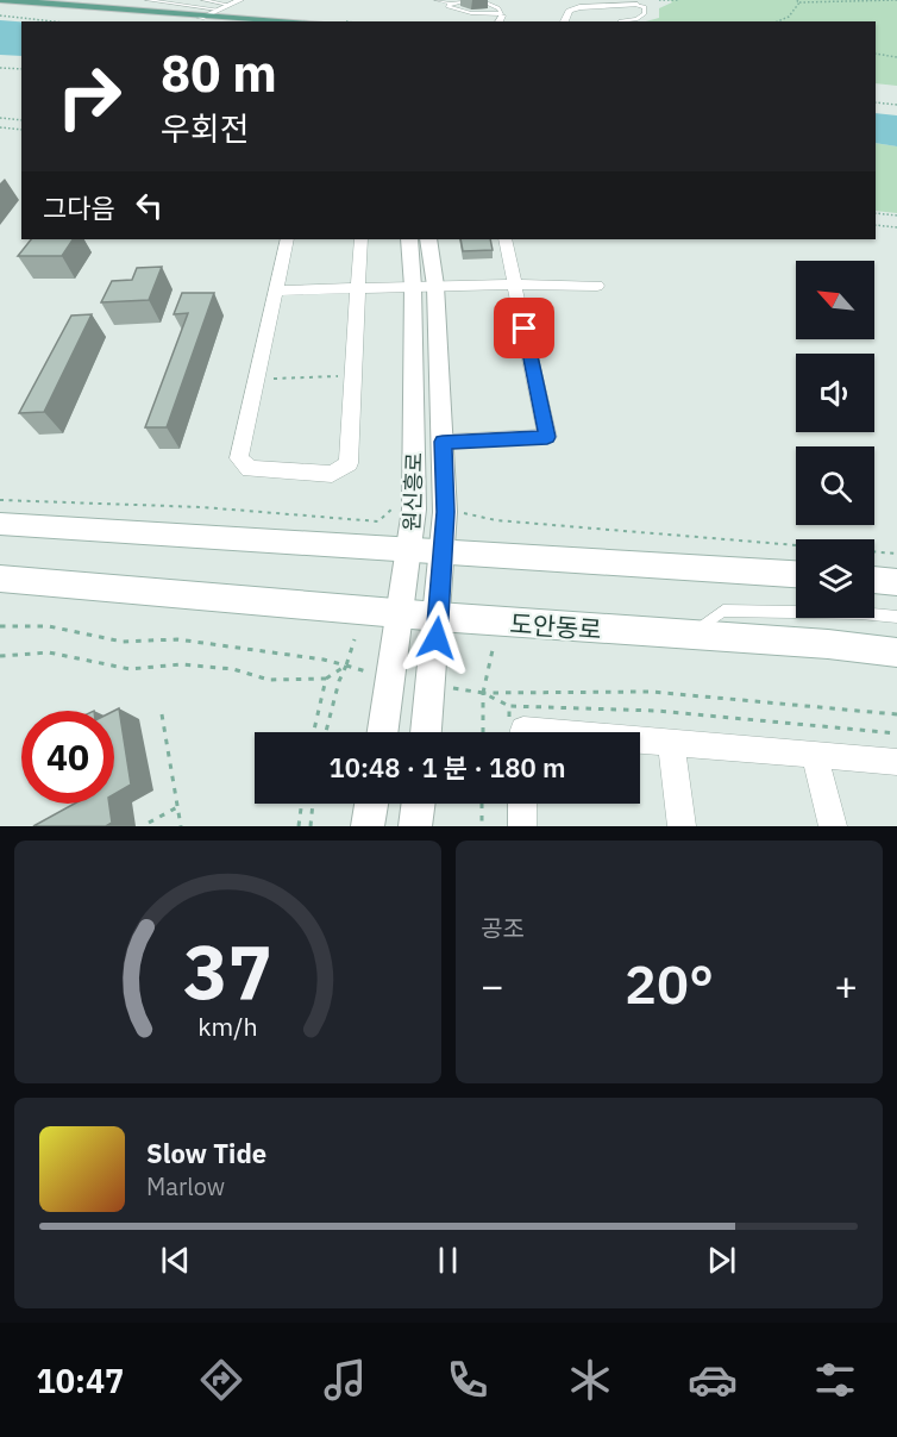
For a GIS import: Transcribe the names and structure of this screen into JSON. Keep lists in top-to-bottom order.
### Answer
{
  "streets": {
    "main road": ["원신흥로", "도안동로"]
  },
  "crossings": [
    ["원신흥로", "도안동로"]
  ],
  "north": "top left",
  "page": {
    "turn": ["80 m", "우회전"],
    "then": "그다음",
    "limit": "40",
    "trip": "10:48 · 1 분 · 180 m",
    "tile": "공조",
    "heat": ["−", "20°", "+"],
    "song": ["Slow Tide", "Marlow"],
    "tabs": "10:47",
    "gauge": ["37", "km/h"]
  }
}
